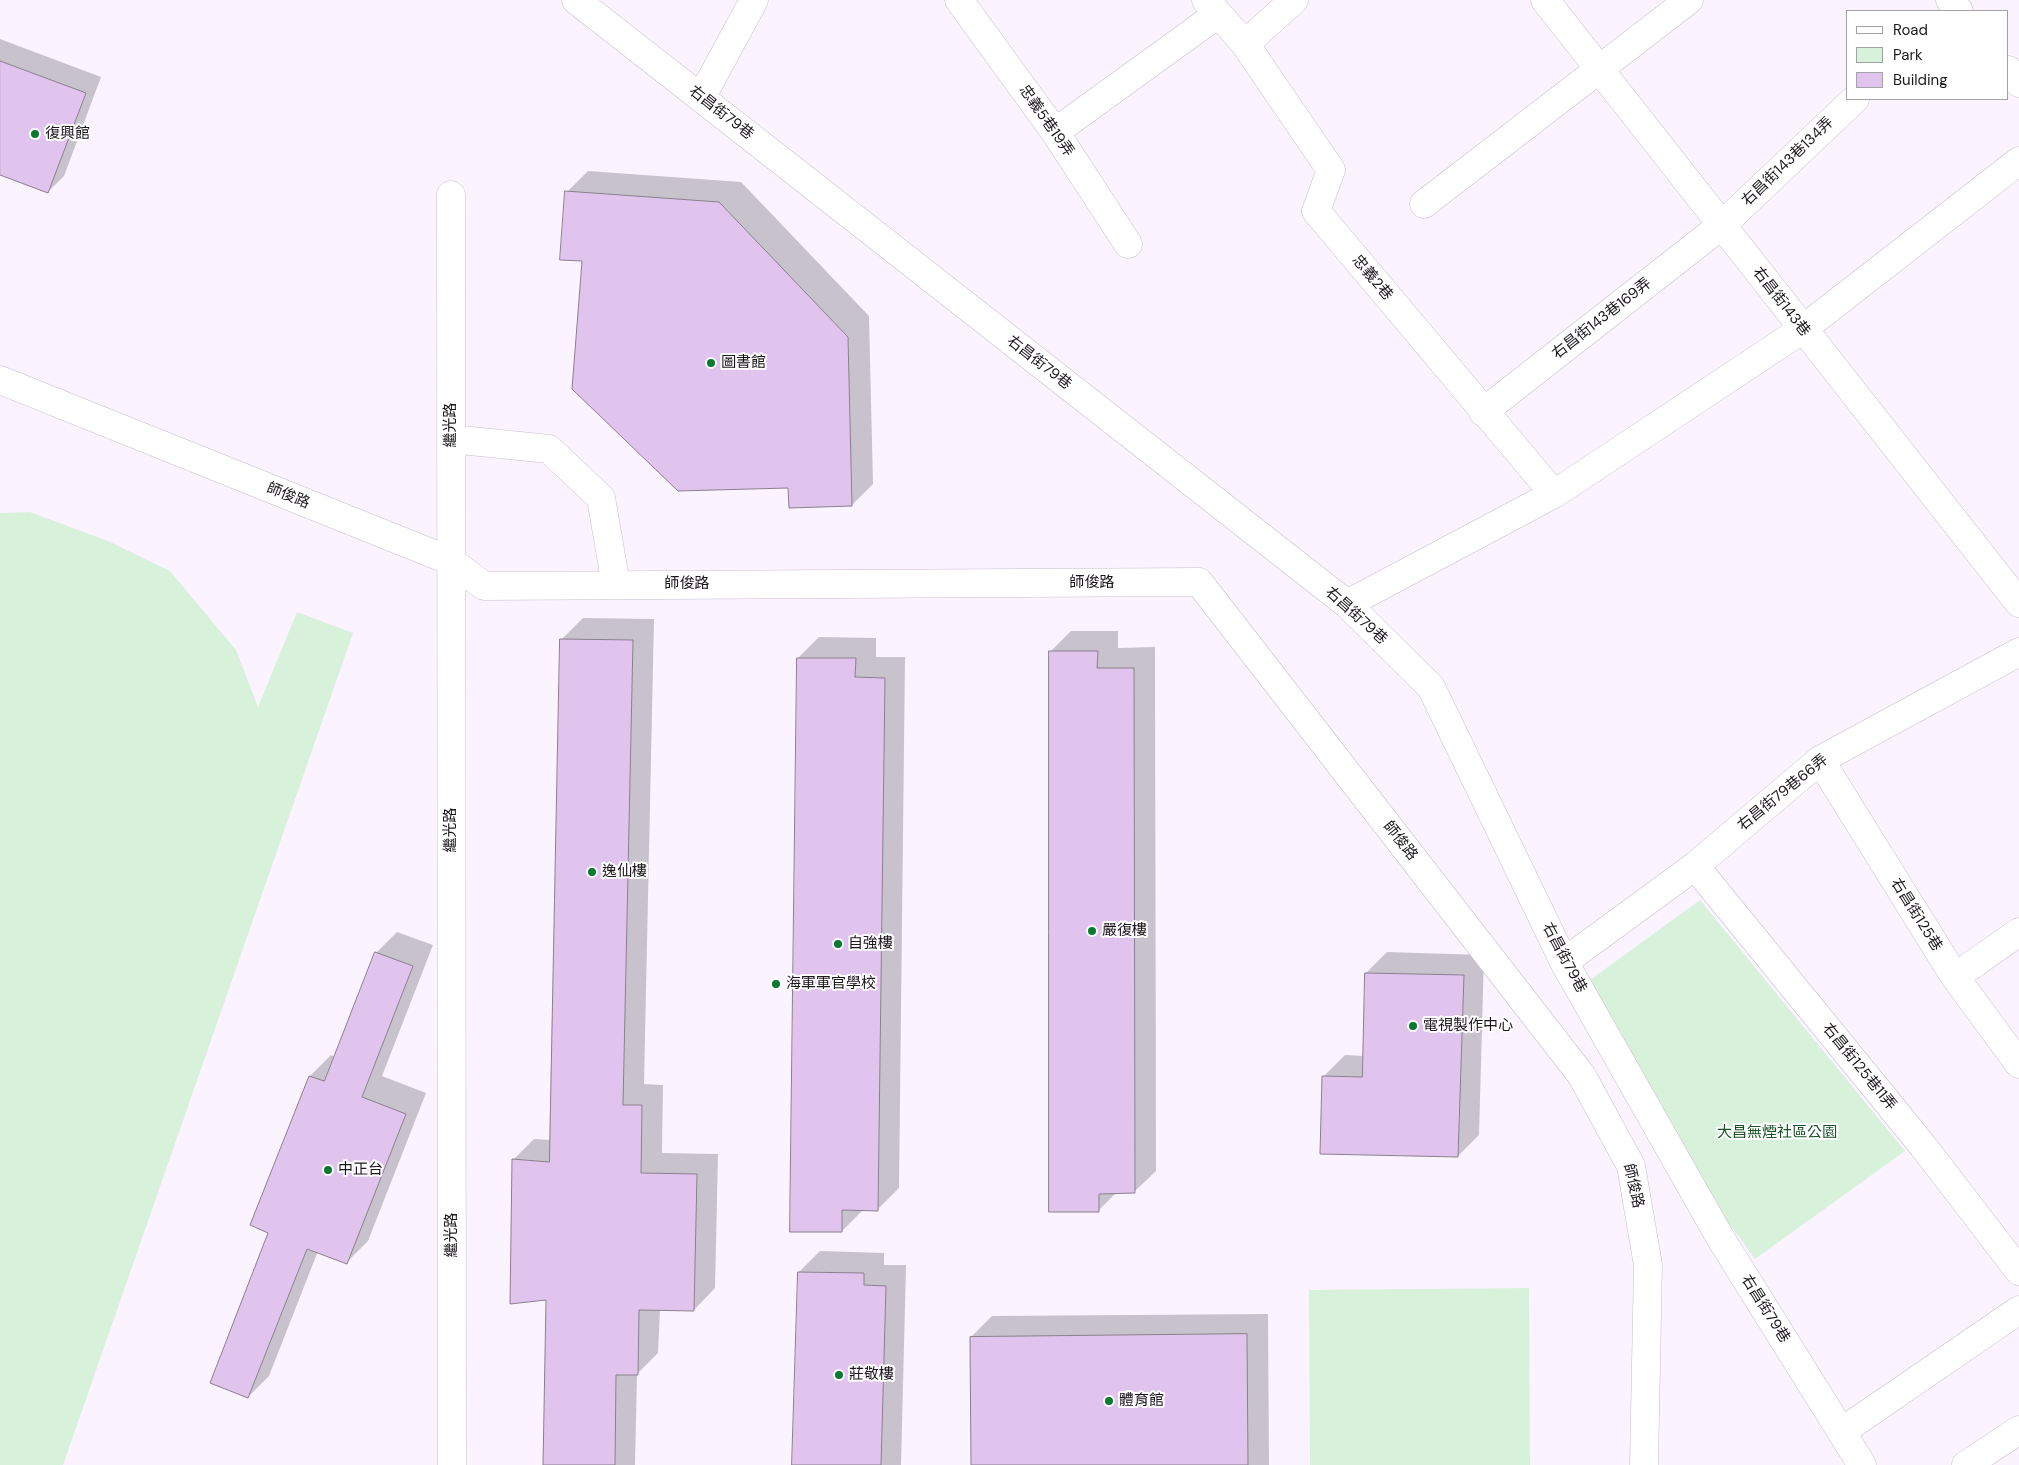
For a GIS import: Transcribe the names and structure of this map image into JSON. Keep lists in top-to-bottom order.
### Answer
{
  "streets": {
    "street": [
      "右昌街79巷",
      "忠義5巷19弄",
      "右昌街143巷134弄",
      "忠義2巷",
      "右昌街143巷",
      "右昌街143巷169弄",
      "繼光路",
      "師俊路",
      "右昌街79巷66弄",
      "右昌街125巷",
      "右昌街125巷11弄"
    ]
  },
  "crossings": [
    ["右昌街79巷", "右昌街79巷66弄"],
    ["右昌街143巷134弄", "右昌街143巷"],
    ["右昌街143巷134弄", "右昌街143巷169弄"],
    ["忠義2巷", "右昌街143巷169弄"],
    ["右昌街143巷", "右昌街143巷169弄"],
    ["繼光路", "師俊路"],
    ["右昌街79巷66弄", "右昌街125巷"],
    ["右昌街79巷66弄", "右昌街125巷11弄"]
  ],
  "parks": ["大昌無煙社區公園"],
  "places": [
    "復興館",
    "圖書館",
    "逸仙樓",
    "嚴復樓",
    "自強樓",
    "海軍軍官學校",
    "電視製作中心",
    "中正台",
    "莊敬樓",
    "體育館"
  ],
  "legend": ["Road", "Park", "Building"]
}
